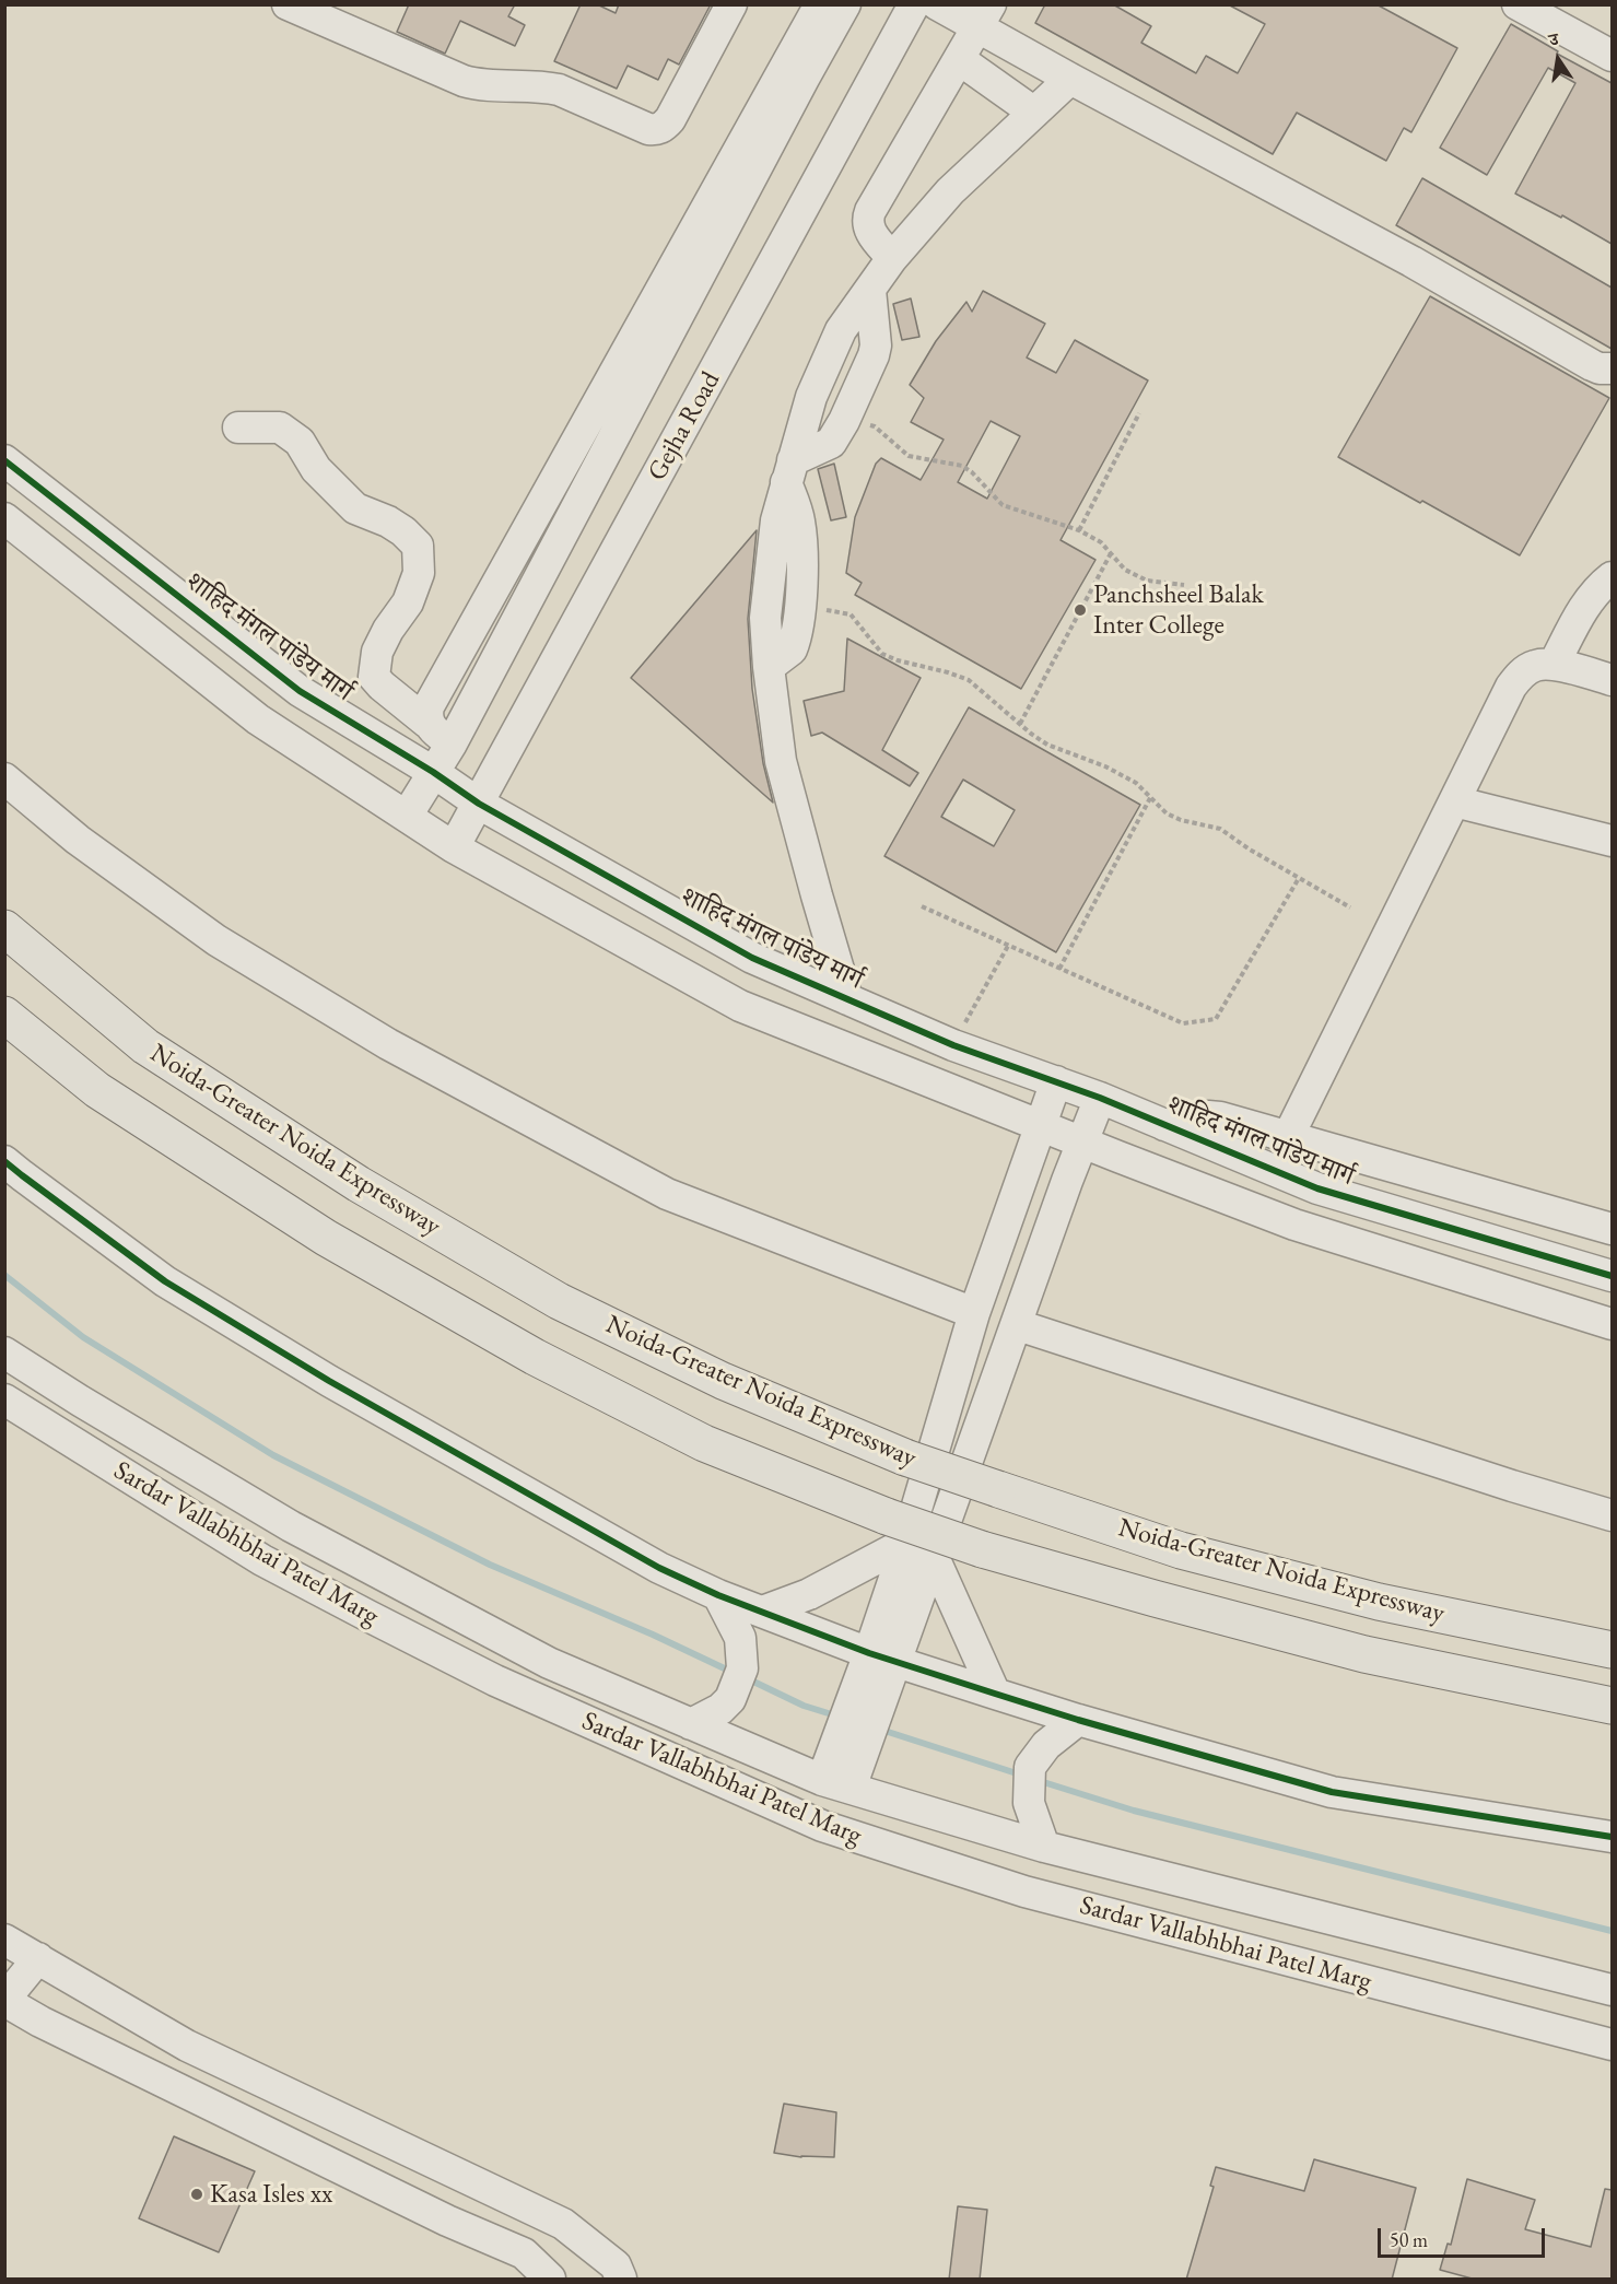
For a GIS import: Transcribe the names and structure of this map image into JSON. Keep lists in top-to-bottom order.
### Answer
{
  "streets": {
    "highway": ["Noida-Greater Noida Expressway"],
    "street": ["Gejha Road", "शाहिद मंगल पांडेय मार्ग", "Sardar Vallabhbhai Patel Marg"]
  },
  "crossings": [
    ["Gejha Road", "शाहिद मंगल पांडेय मार्ग"]
  ],
  "places": ["Panchsheel Balak Inter College", "Kasa Isles xx"],
  "scale_bar": "50 m",
  "north": "top"
}
